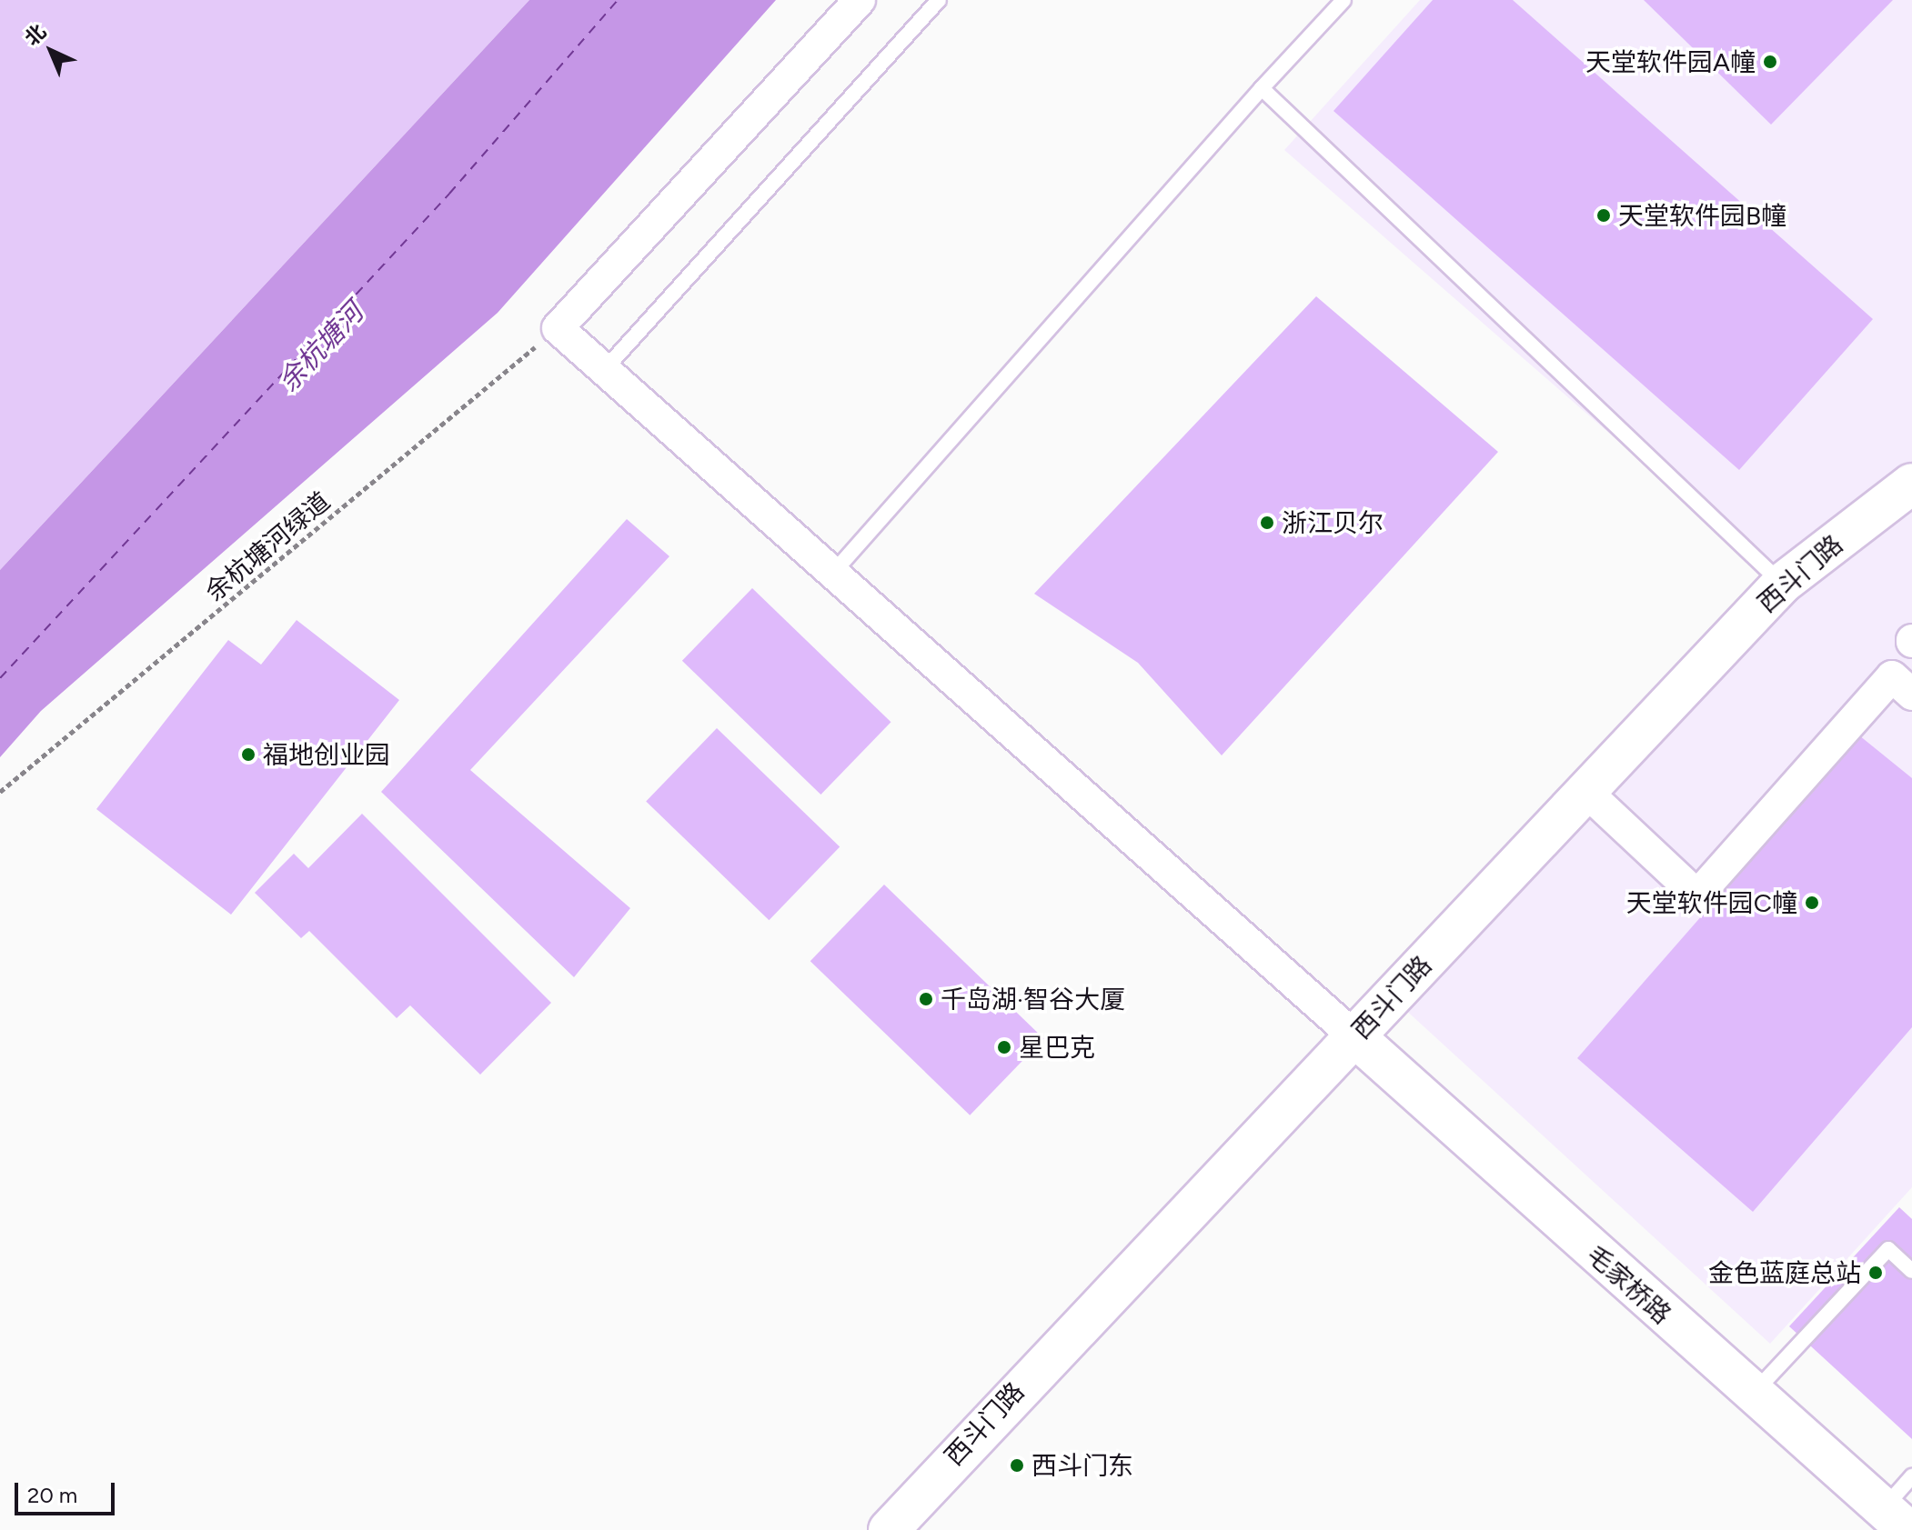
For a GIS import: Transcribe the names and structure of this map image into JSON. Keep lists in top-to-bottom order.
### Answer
{
  "streets": {
    "street": ["西斗门路", "毛家桥路"],
    "path": ["余杭塘河绿道"]
  },
  "crossings": [
    ["西斗门路", "毛家桥路"]
  ],
  "water": ["余杭塘河"],
  "places": [
    "天堂软件园A幢",
    "天堂软件园B幢",
    "浙江贝尔",
    "福地创业园",
    "天堂软件园C幢",
    "千岛湖·智谷大厦",
    "星巴克",
    "金色蓝庭总站",
    "西斗门东"
  ],
  "scale_bar": "20 m",
  "north": "top left"
}
